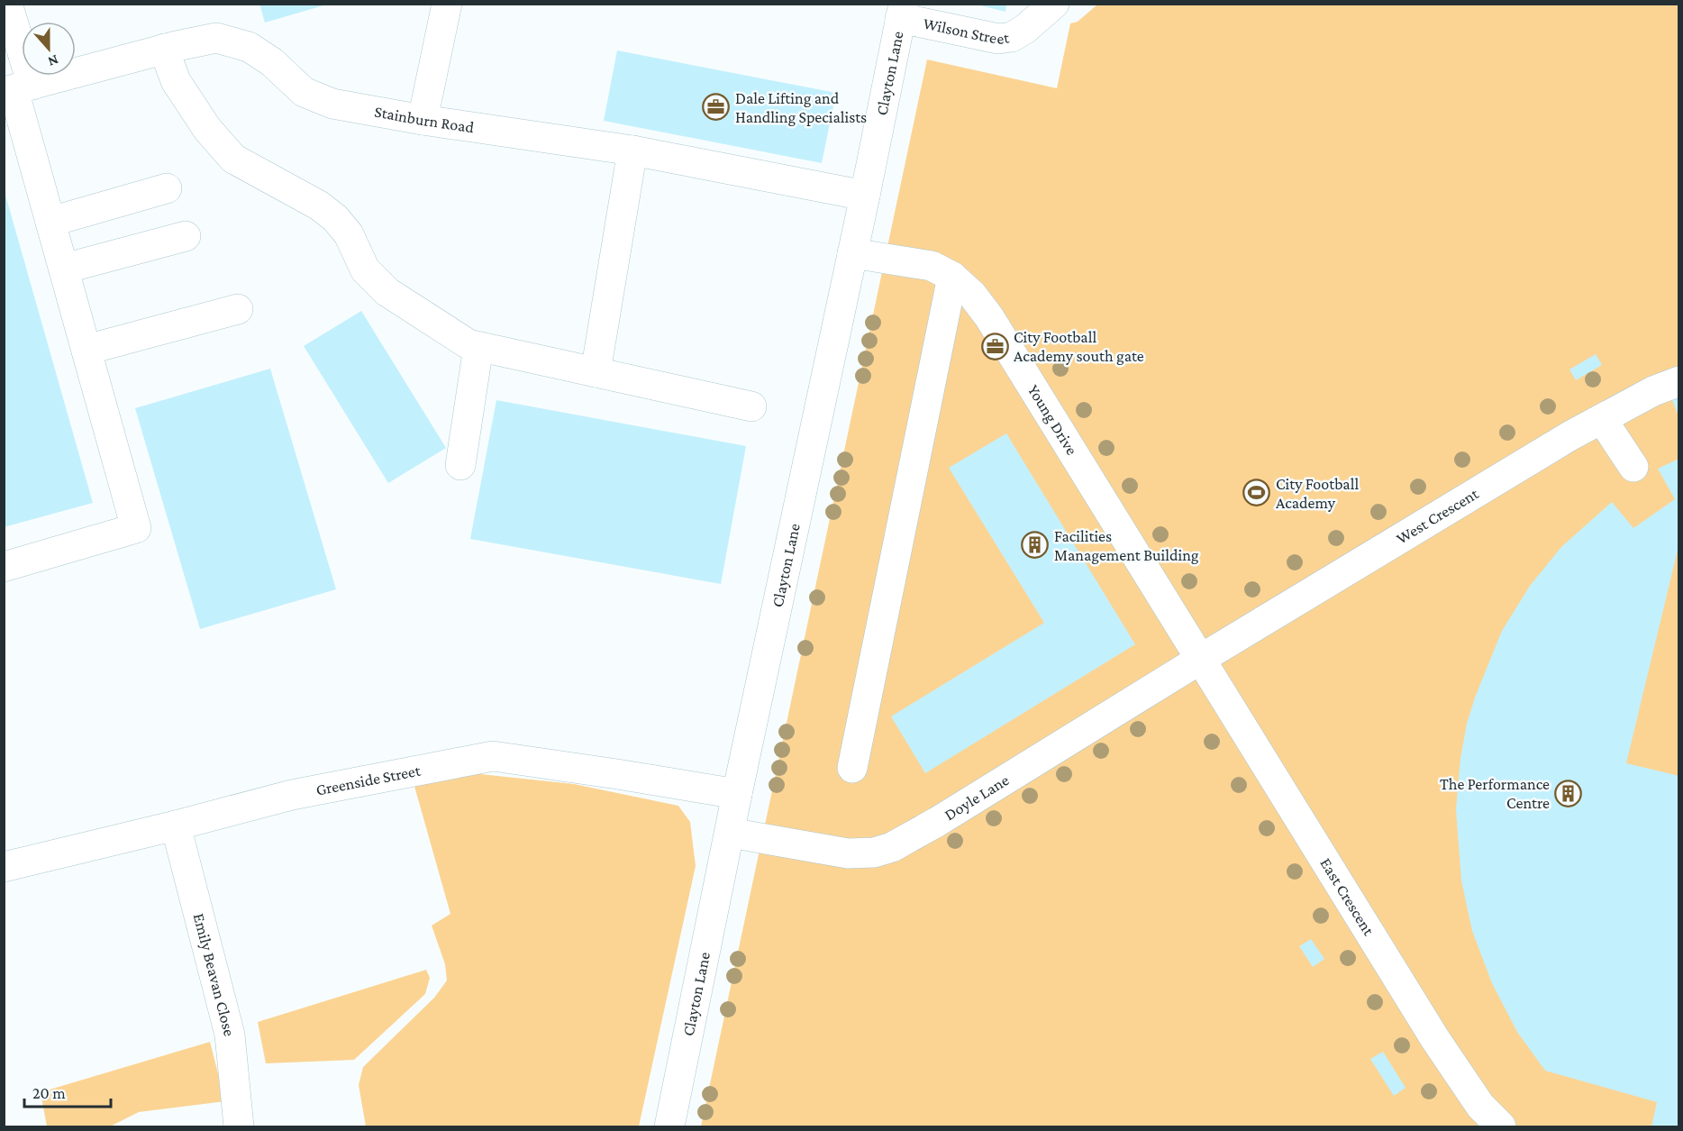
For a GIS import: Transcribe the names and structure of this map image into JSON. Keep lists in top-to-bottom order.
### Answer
{
  "streets": {
    "street": [
      "Wilson Street",
      "Clayton Lane",
      "Stainburn Road",
      "Young Drive",
      "West Crescent",
      "Greenside Street",
      "Doyle Lane",
      "East Crescent",
      "Emily Beavan Close"
    ]
  },
  "crossings": [
    ["Wilson Street", "Clayton Lane"],
    ["Clayton Lane", "Stainburn Road"],
    ["Clayton Lane", "Young Drive"],
    ["Clayton Lane", "Greenside Street"],
    ["Clayton Lane", "Doyle Lane"],
    ["Young Drive", "West Crescent"],
    ["Young Drive", "Doyle Lane"],
    ["Young Drive", "East Crescent"],
    ["West Crescent", "Doyle Lane"],
    ["West Crescent", "East Crescent"],
    ["Greenside Street", "Emily Beavan Close"],
    ["Doyle Lane", "East Crescent"]
  ],
  "places": {
    "office": ["Dale Lifting and Handling Specialists", "City Football Academy south gate"],
    "sports": ["City Football Academy"],
    "building": ["Facilities Management Building", "The Performance Centre"]
  },
  "scale_bar": "20 m",
  "north": "bottom"
}
